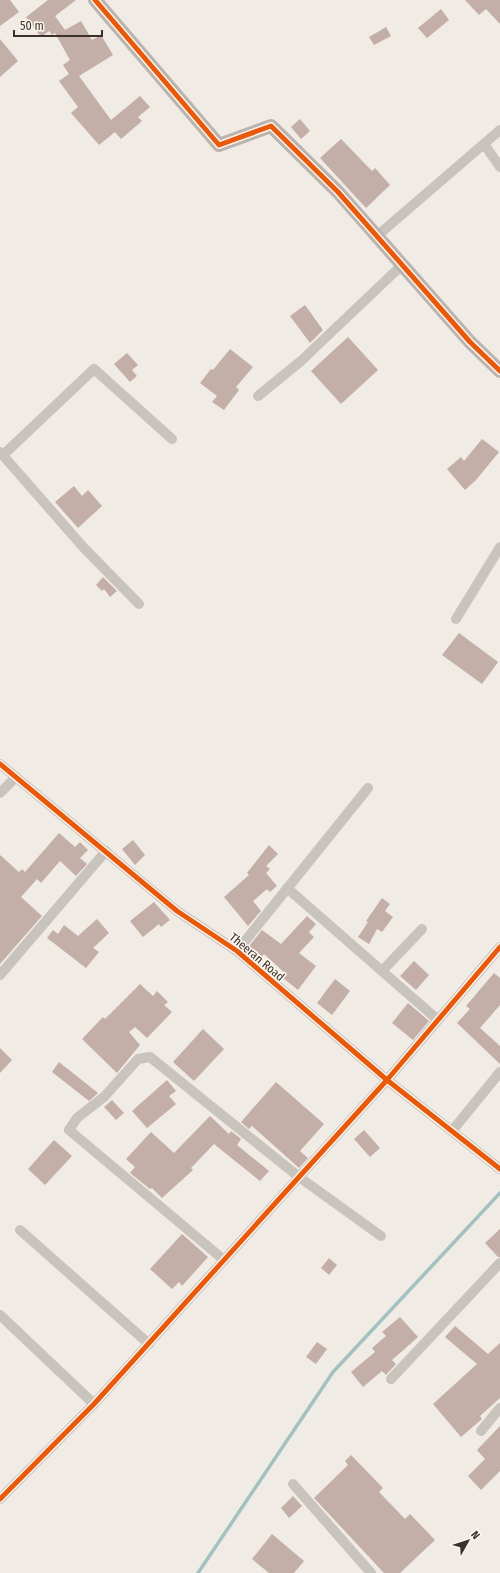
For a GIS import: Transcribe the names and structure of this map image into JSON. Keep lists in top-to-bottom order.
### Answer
{
  "streets": {
    "street": ["Theeran Road"]
  },
  "scale_bar": "50 m",
  "north": "top right"
}
